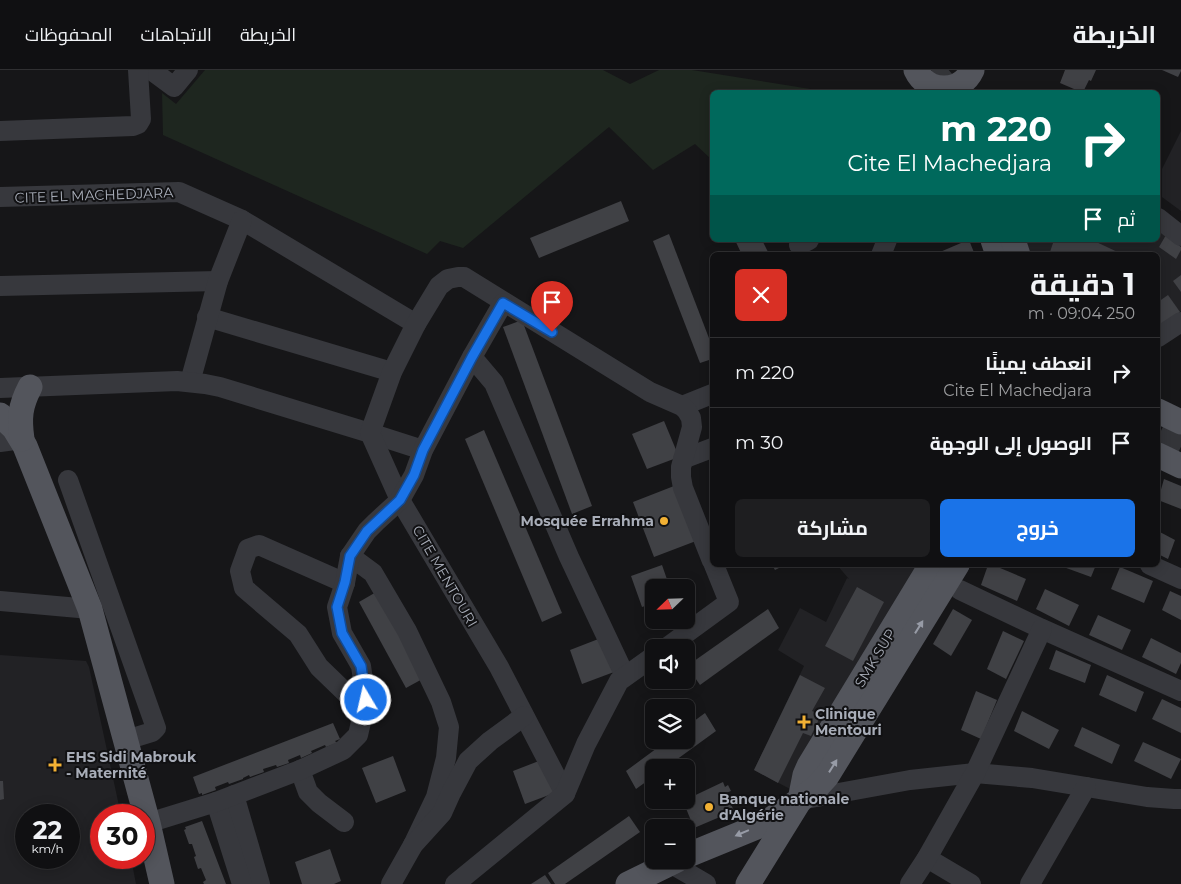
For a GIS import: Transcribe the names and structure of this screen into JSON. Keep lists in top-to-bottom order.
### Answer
{
  "streets": {
    "main road": ["SMK SUP"],
    "street": ["CITE EL MACHEDJARA", "CITE MENTOURI"]
  },
  "places": {
    "other": ["Mosquée Errahma", "Banque nationale d'Algérie"],
    "health": ["Clinique Mentouri", "EHS Sidi Mabrouk - Maternité"]
  },
  "north": "bottom left",
  "page": {
    "header": "الخريطة",
    "nav": ["الخريطة", "الاتجاهات", "المحفوظات"],
    "turn": ["220 m", "Cite El Machedjara"],
    "then": "ثم",
    "heading": ["1 دقيقة", "250 m · 09:04"],
    "list": [
      {
        "name": "انعطف يمينًا",
        "note": "Cite El Machedjara",
        "value": "220 m"
      },
      {
        "name": "الوصول إلى الوجهة",
        "value": "30 m"
      }
    ],
    "buttons": ["خروج", "مشاركة"],
    "map_buttons": ["+", "−"],
    "speed": "22 km/h",
    "limit": "30"
  }
}
